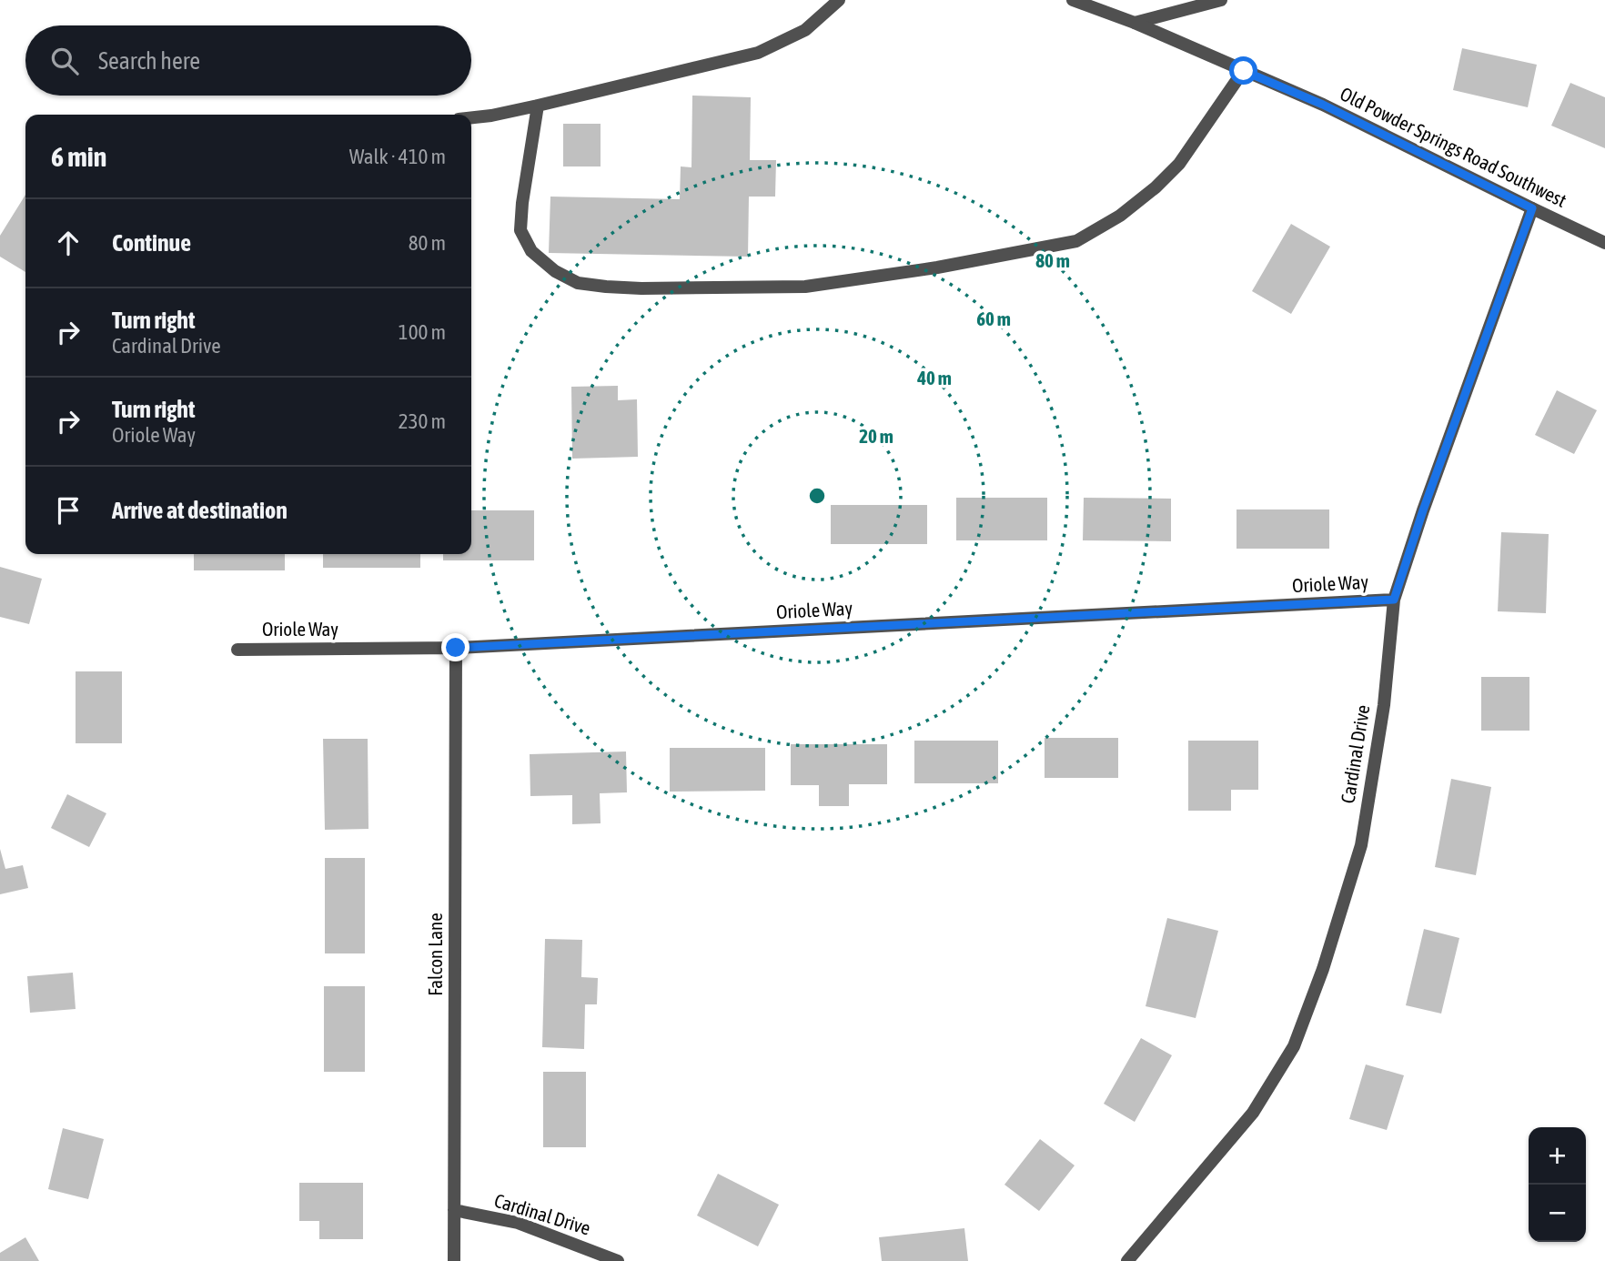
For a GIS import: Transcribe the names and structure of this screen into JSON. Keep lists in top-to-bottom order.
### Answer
{
  "streets": {
    "street": [
      "Old Powder Springs Road Southwest",
      "Oriole Way",
      "Cardinal Drive",
      "Falcon Lane"
    ]
  },
  "crossings": [
    ["Old Powder Springs Road Southwest", "Cardinal Drive"],
    ["Oriole Way", "Cardinal Drive"],
    ["Oriole Way", "Falcon Lane"],
    ["Cardinal Drive", "Falcon Lane"]
  ],
  "page": {
    "search": "Search here",
    "heading": ["6 min", "Walk · 410 m"],
    "list": [
      ["Continue", "80 m"],
      ["Turn right", "Cardinal Drive", "100 m"],
      ["Turn right", "Oriole Way", "230 m"],
      "Arrive at destination"
    ],
    "map_buttons": ["+", "−"]
  },
  "rings": [
    "80 m",
    "60 m",
    "40 m",
    "20 m"
  ]
}
